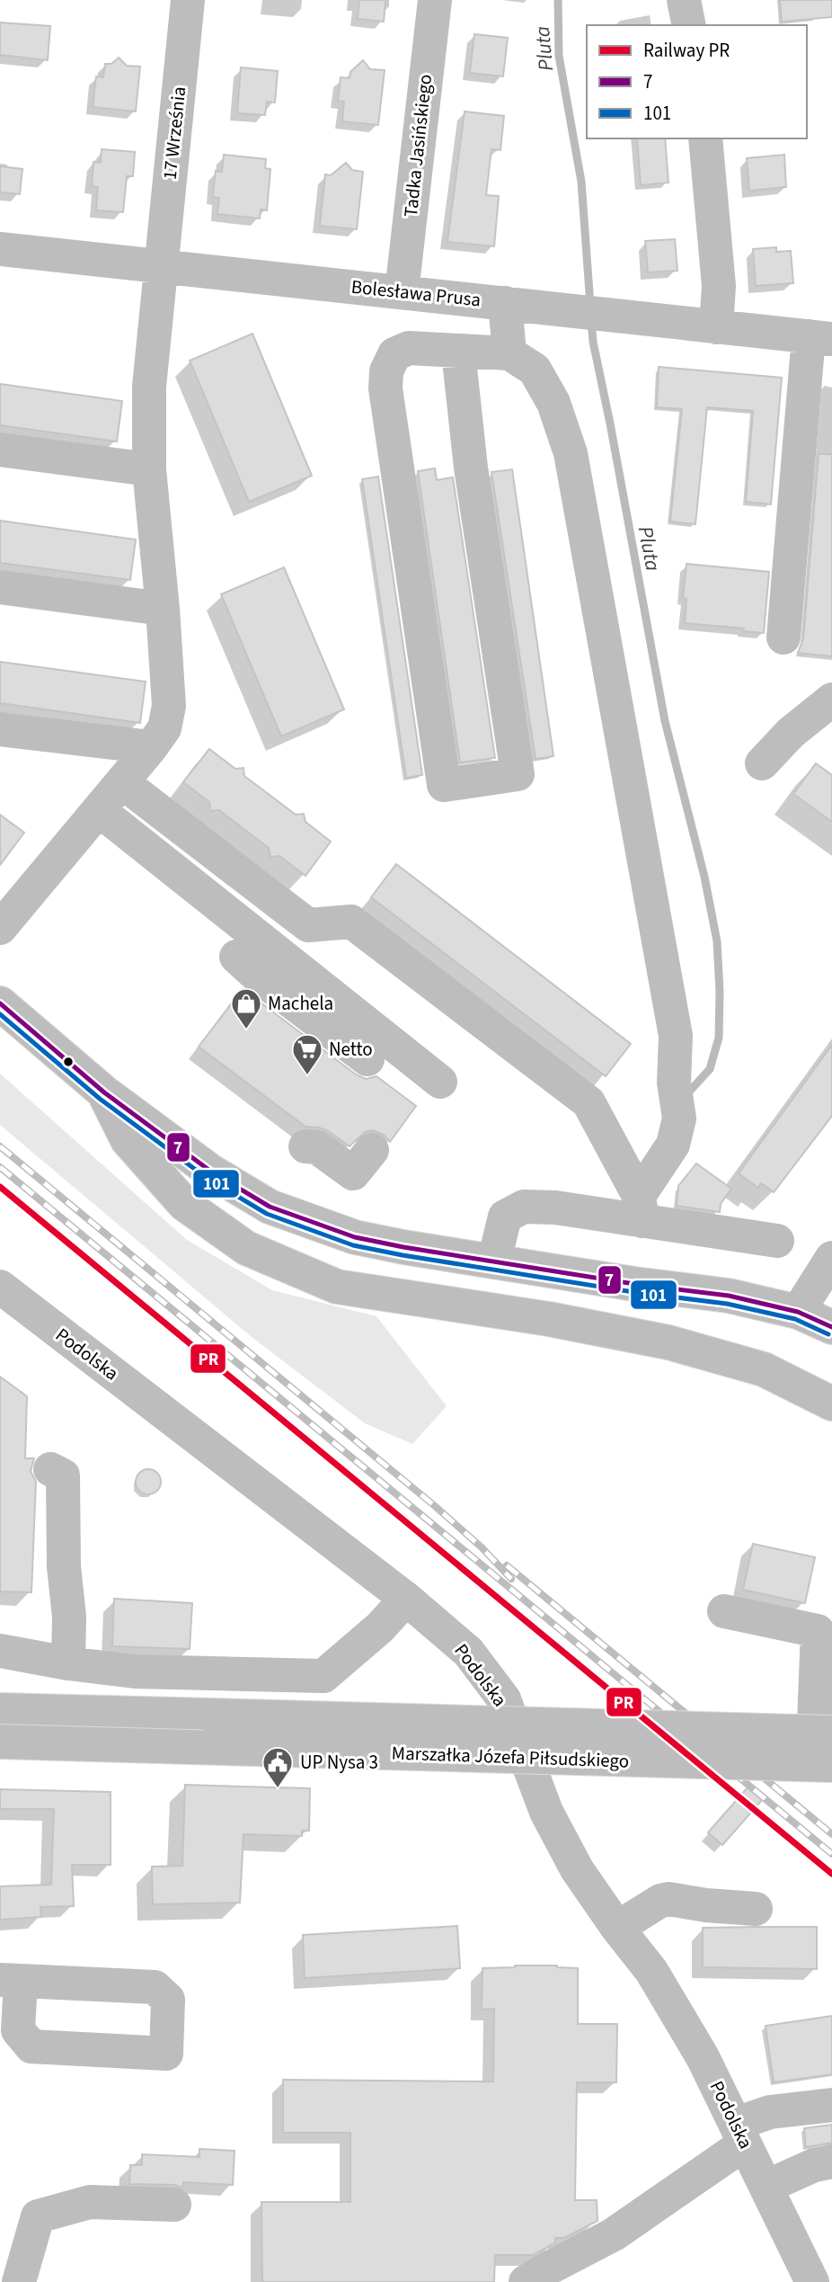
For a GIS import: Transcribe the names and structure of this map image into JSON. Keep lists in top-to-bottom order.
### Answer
{
  "streets": {
    "street": [
      "17 Września",
      "Tadka Jasińskiego",
      "Bolesława Prusa",
      "Podolska",
      "Marszałka Józefa Piłsudskiego"
    ]
  },
  "crossings": [
    ["17 Września", "Bolesława Prusa"],
    ["Tadka Jasińskiego", "Bolesława Prusa"]
  ],
  "water": ["Pluta"],
  "places": {
    "shop": ["Machela"],
    "supermarket": ["Netto"],
    "public building": ["UP Nysa 3"]
  },
  "lines": ["transit line 7", "transit line 101", "rail line PR"],
  "legend": ["Railway PR", "7", "101"]
}
